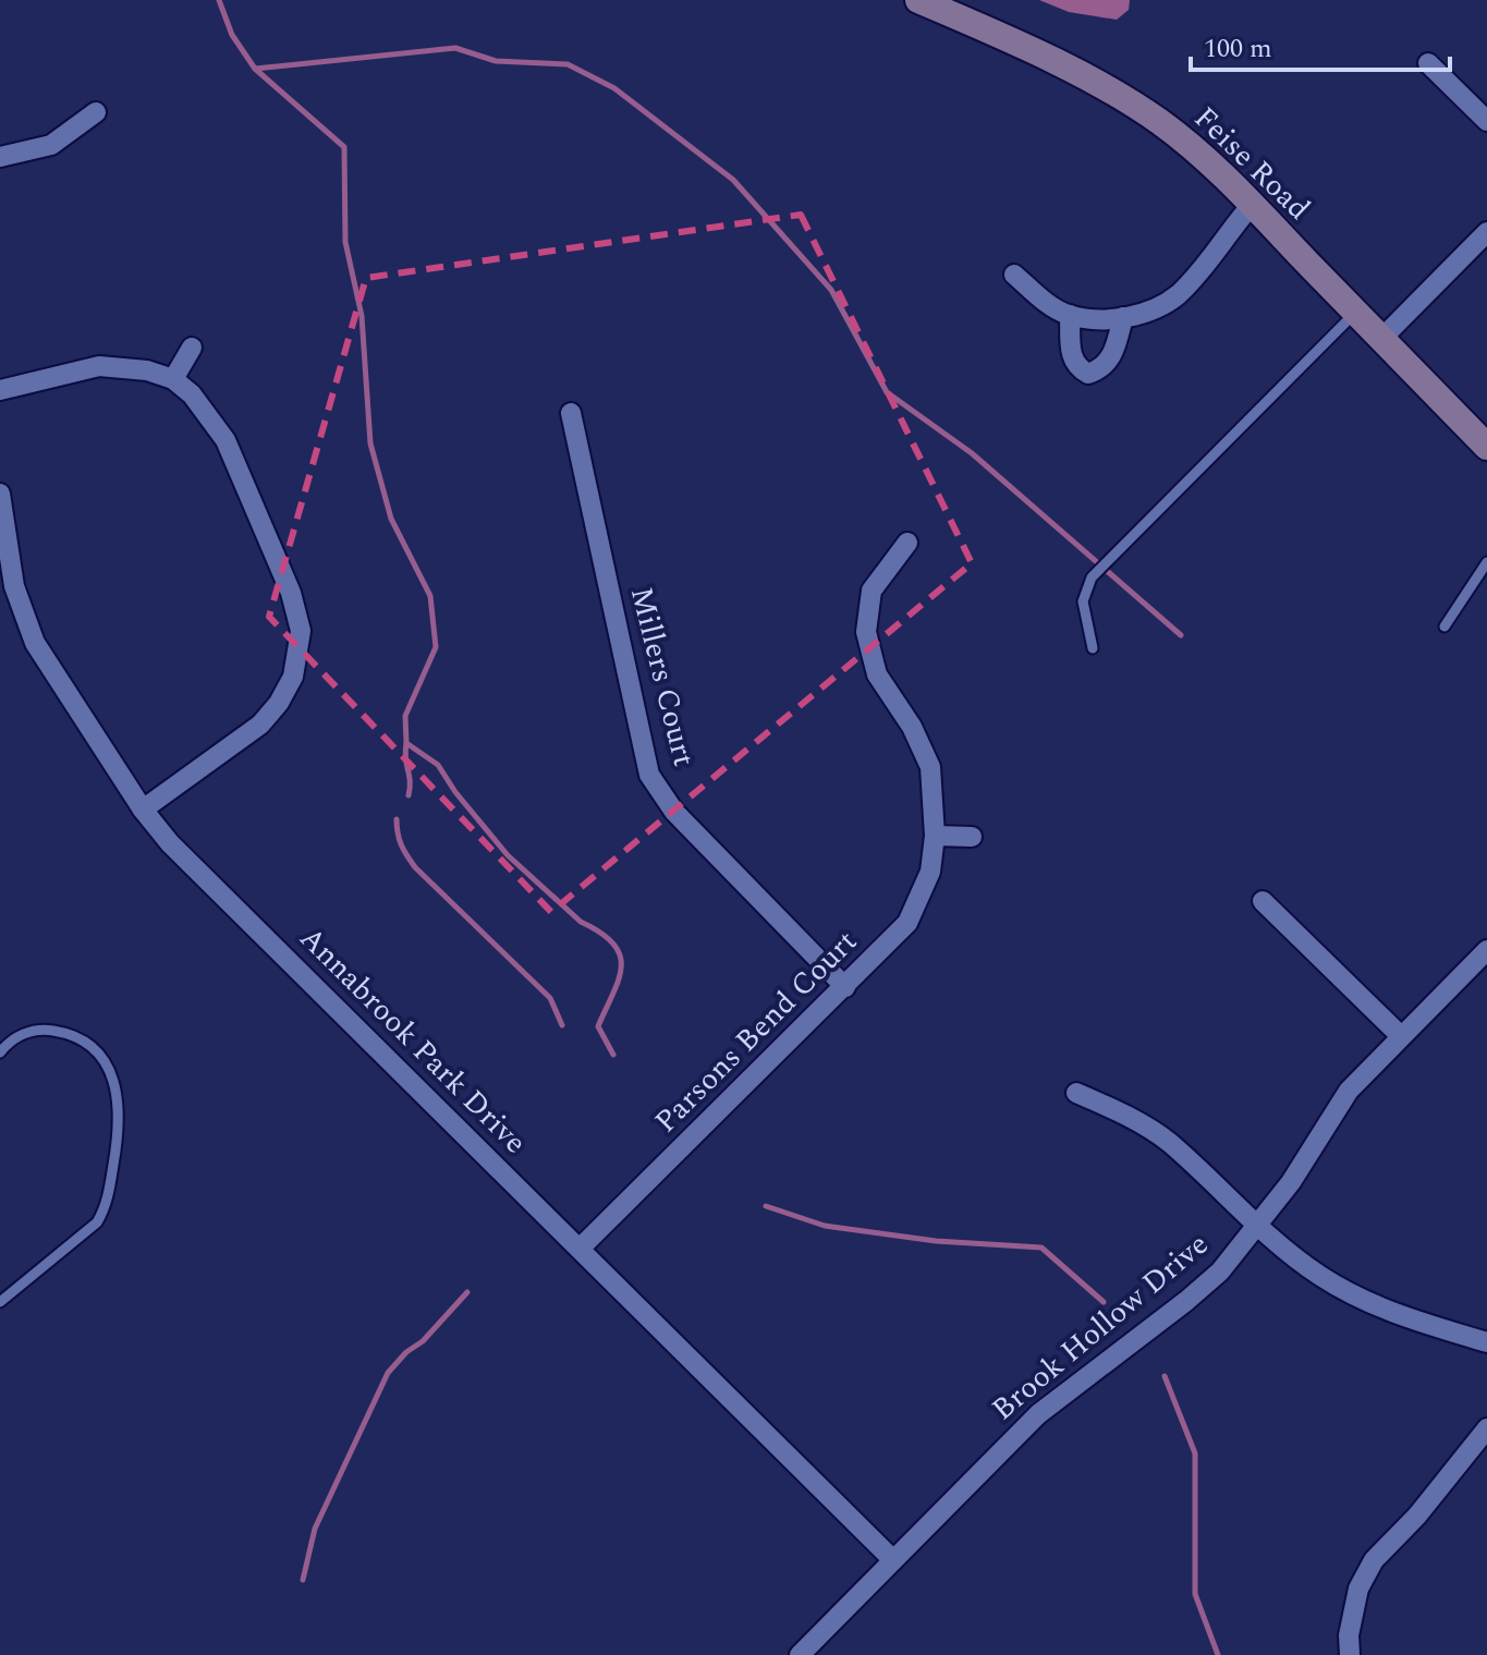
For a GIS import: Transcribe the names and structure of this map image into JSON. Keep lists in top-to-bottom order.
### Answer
{
  "streets": {
    "main road": ["Feise Road"],
    "street": [
      "Millers Court",
      "Parsons Bend Court",
      "Annabrook Park Drive",
      "Brook Hollow Drive"
    ]
  },
  "crossings": [
    ["Millers Court", "Parsons Bend Court"],
    ["Parsons Bend Court", "Annabrook Park Drive"],
    ["Annabrook Park Drive", "Brook Hollow Drive"]
  ],
  "scale_bar": "100 m"
}
